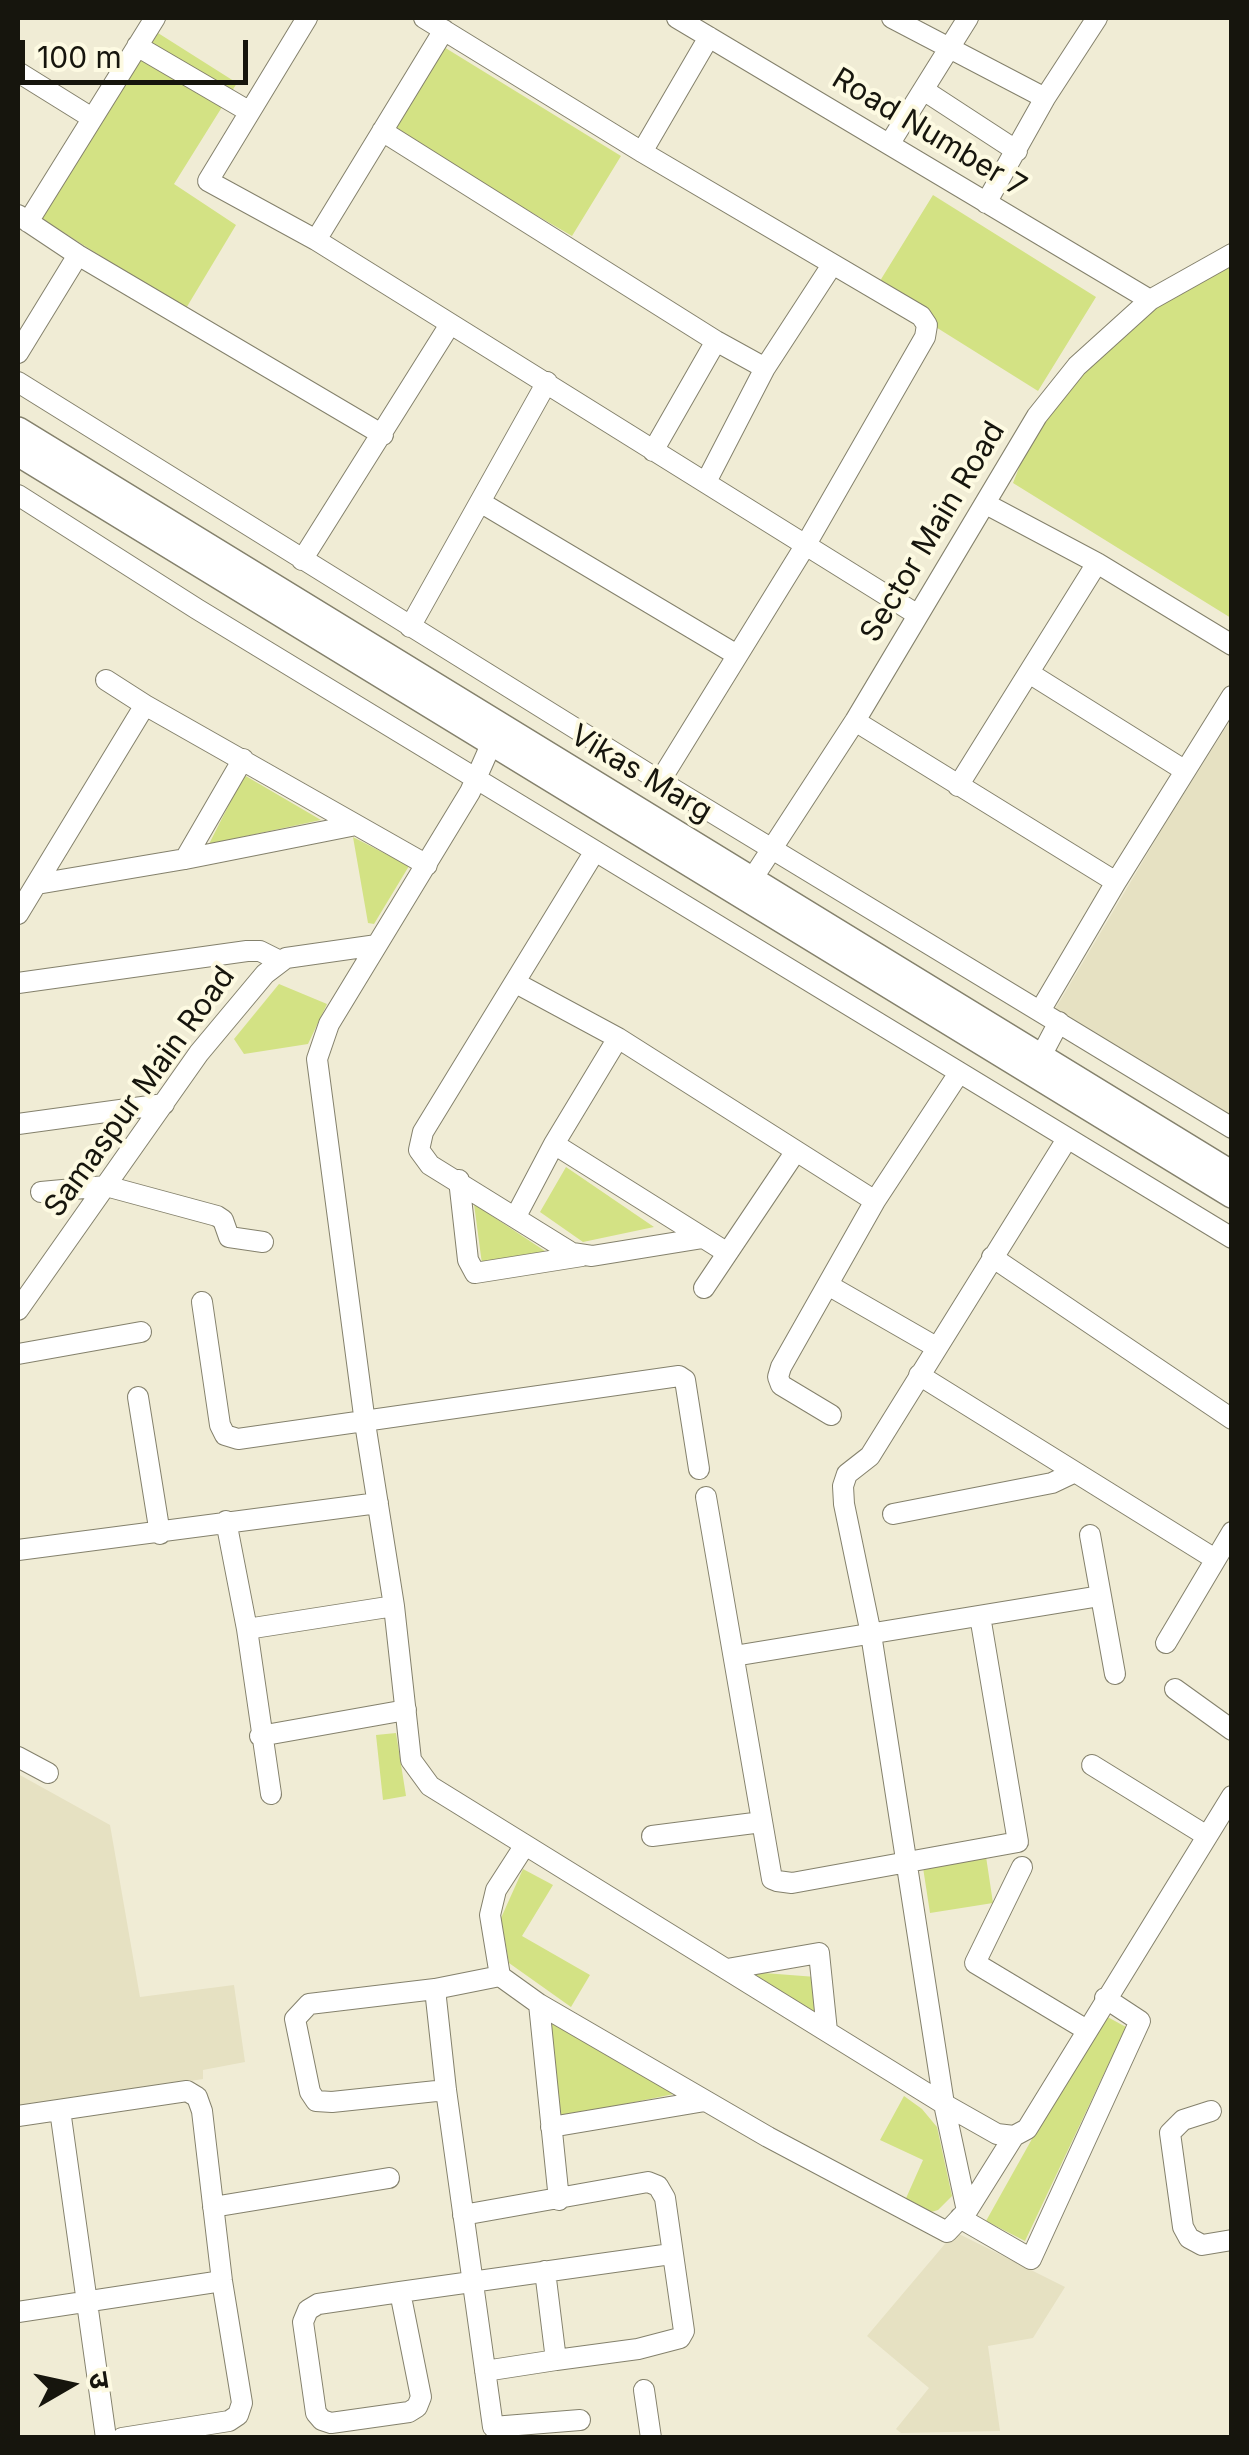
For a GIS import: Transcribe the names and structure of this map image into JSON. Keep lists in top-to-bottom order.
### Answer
{
  "streets": {
    "main road": ["Vikas Marg"],
    "street": ["Road Number 7", "Sector Main Road", "Samaspur Main Road"]
  },
  "crossings": [
    ["Road Number 7", "Sector Main Road"],
    ["Sector Main Road", "Vikas Marg"]
  ],
  "scale_bar": "100 m",
  "north": "right"
}
